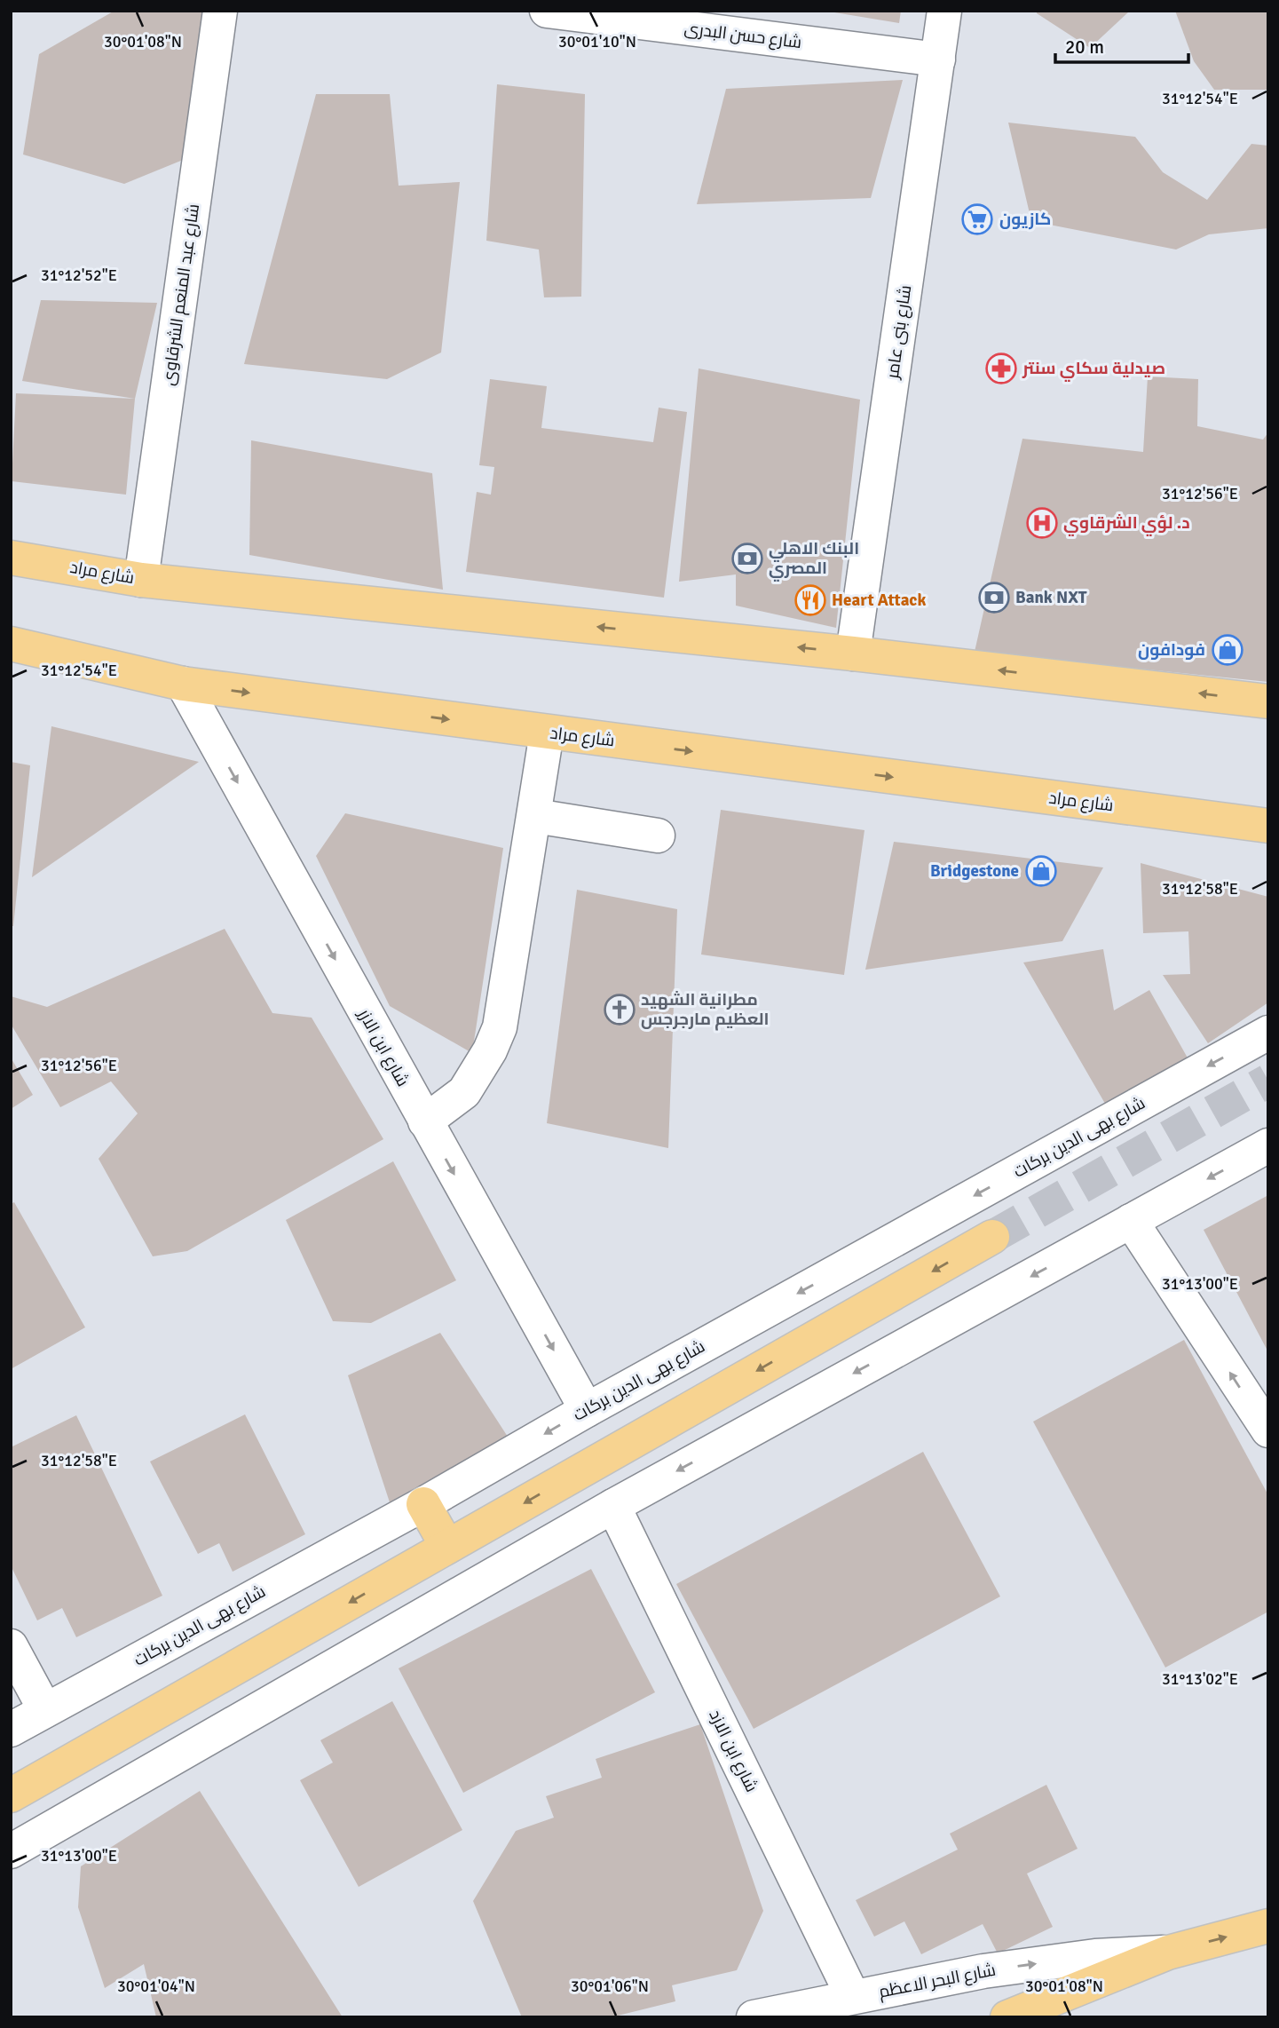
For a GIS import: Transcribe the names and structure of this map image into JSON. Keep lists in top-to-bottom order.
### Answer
{
  "streets": {
    "main road": ["شارع مراد", "شارع البحر الاعظم"],
    "street": [
      "شارع حسن البدرى",
      "شارع عبد المنعم الشرقاوى",
      "شارع بنى عامر",
      "شارع ابن الازر",
      "شارع بهى الدين بركات",
      "شارع ابن الازد"
    ]
  },
  "crossings": [
    ["شارع حسن البدرى", "شارع بنى عامر"],
    ["شارع عبد المنعم الشرقاوى", "شارع مراد"],
    ["شارع بنى عامر", "شارع مراد"],
    ["شارع مراد", "شارع ابن الازر"],
    ["شارع ابن الازر", "شارع بهى الدين بركات"],
    ["شارع ابن الازد", "شارع البحر الاعظم"]
  ],
  "one_way": ["شارع ابن الازر", "شارع البحر الاعظم"],
  "places": {
    "supermarket": ["كازيون"],
    "pharmacy": ["صيدلية سكاي سنتر"],
    "hospital": ["د. لؤي الشرقاوي"],
    "bank": ["البنك الاهلي المصري", "Bank NXT"],
    "restaurant": ["Heart Attack"],
    "shop": ["فودافون", "Bridgestone"],
    "church": ["مطرانية الشهيد العظيم مارجرجس"]
  },
  "scale_bar": "20 m",
  "coordinates": [
    "30°01'08\"N",
    "30°01'10\"N",
    "31°12'54\"E",
    "31°12'52\"E",
    "31°12'56\"E",
    "31°12'58\"E",
    "31°13'00\"E",
    "31°13'02\"E",
    "30°01'04\"N",
    "30°01'06\"N"
  ]
}
